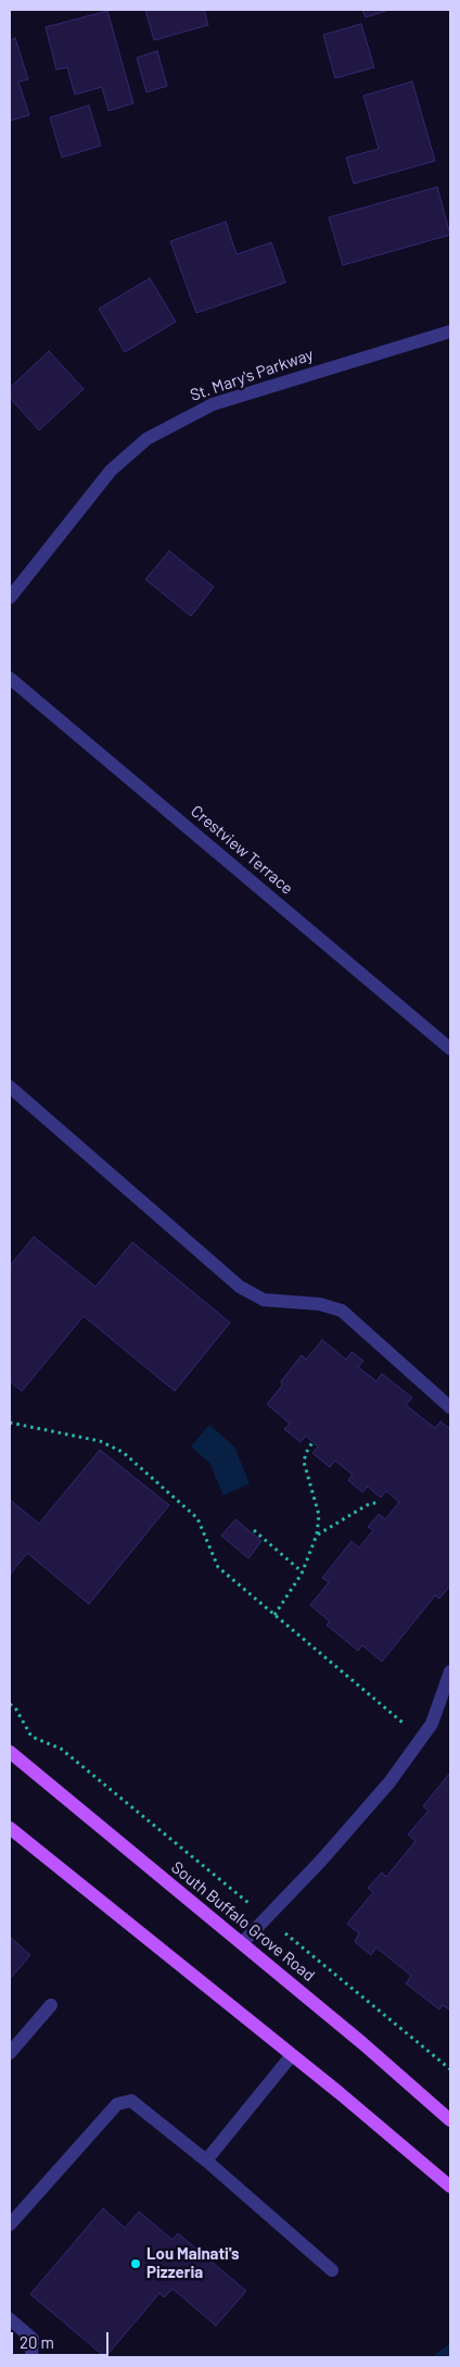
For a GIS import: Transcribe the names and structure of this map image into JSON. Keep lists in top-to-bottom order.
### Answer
{
  "streets": {
    "main road": ["South Buffalo Grove Road"],
    "street": ["St. Mary's Parkway", "Crestview Terrace"]
  },
  "places": ["Lou Malnati's Pizzeria"],
  "scale_bar": "20 m"
}
